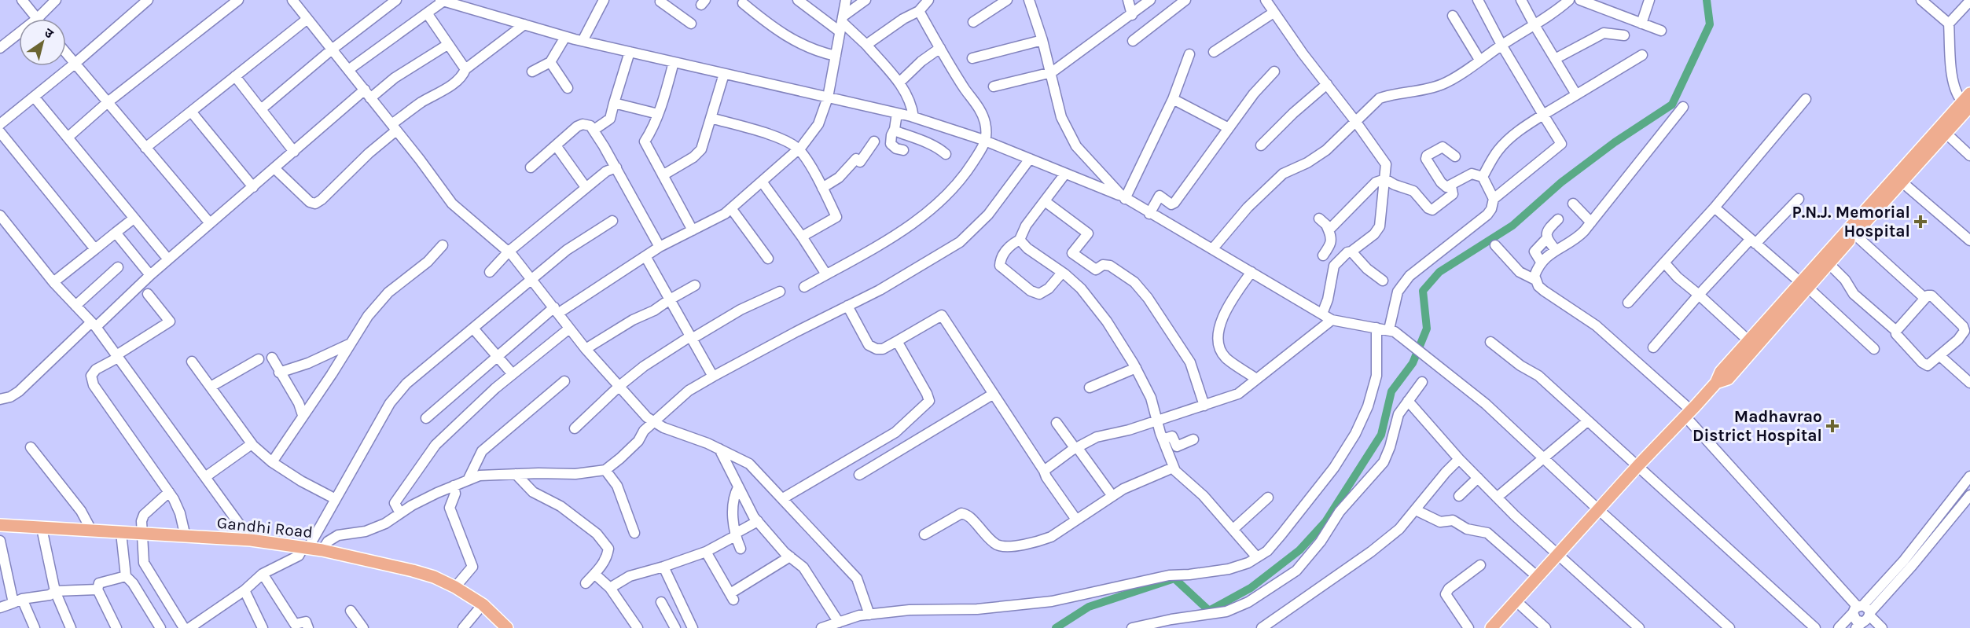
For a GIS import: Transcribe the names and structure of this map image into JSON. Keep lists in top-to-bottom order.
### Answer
{
  "streets": {
    "main road": ["Gandhi Road"]
  },
  "places": {
    "health": ["P.N.J. Memorial Hospital", "Madhavrao District Hospital"]
  },
  "north": "top right"
}
